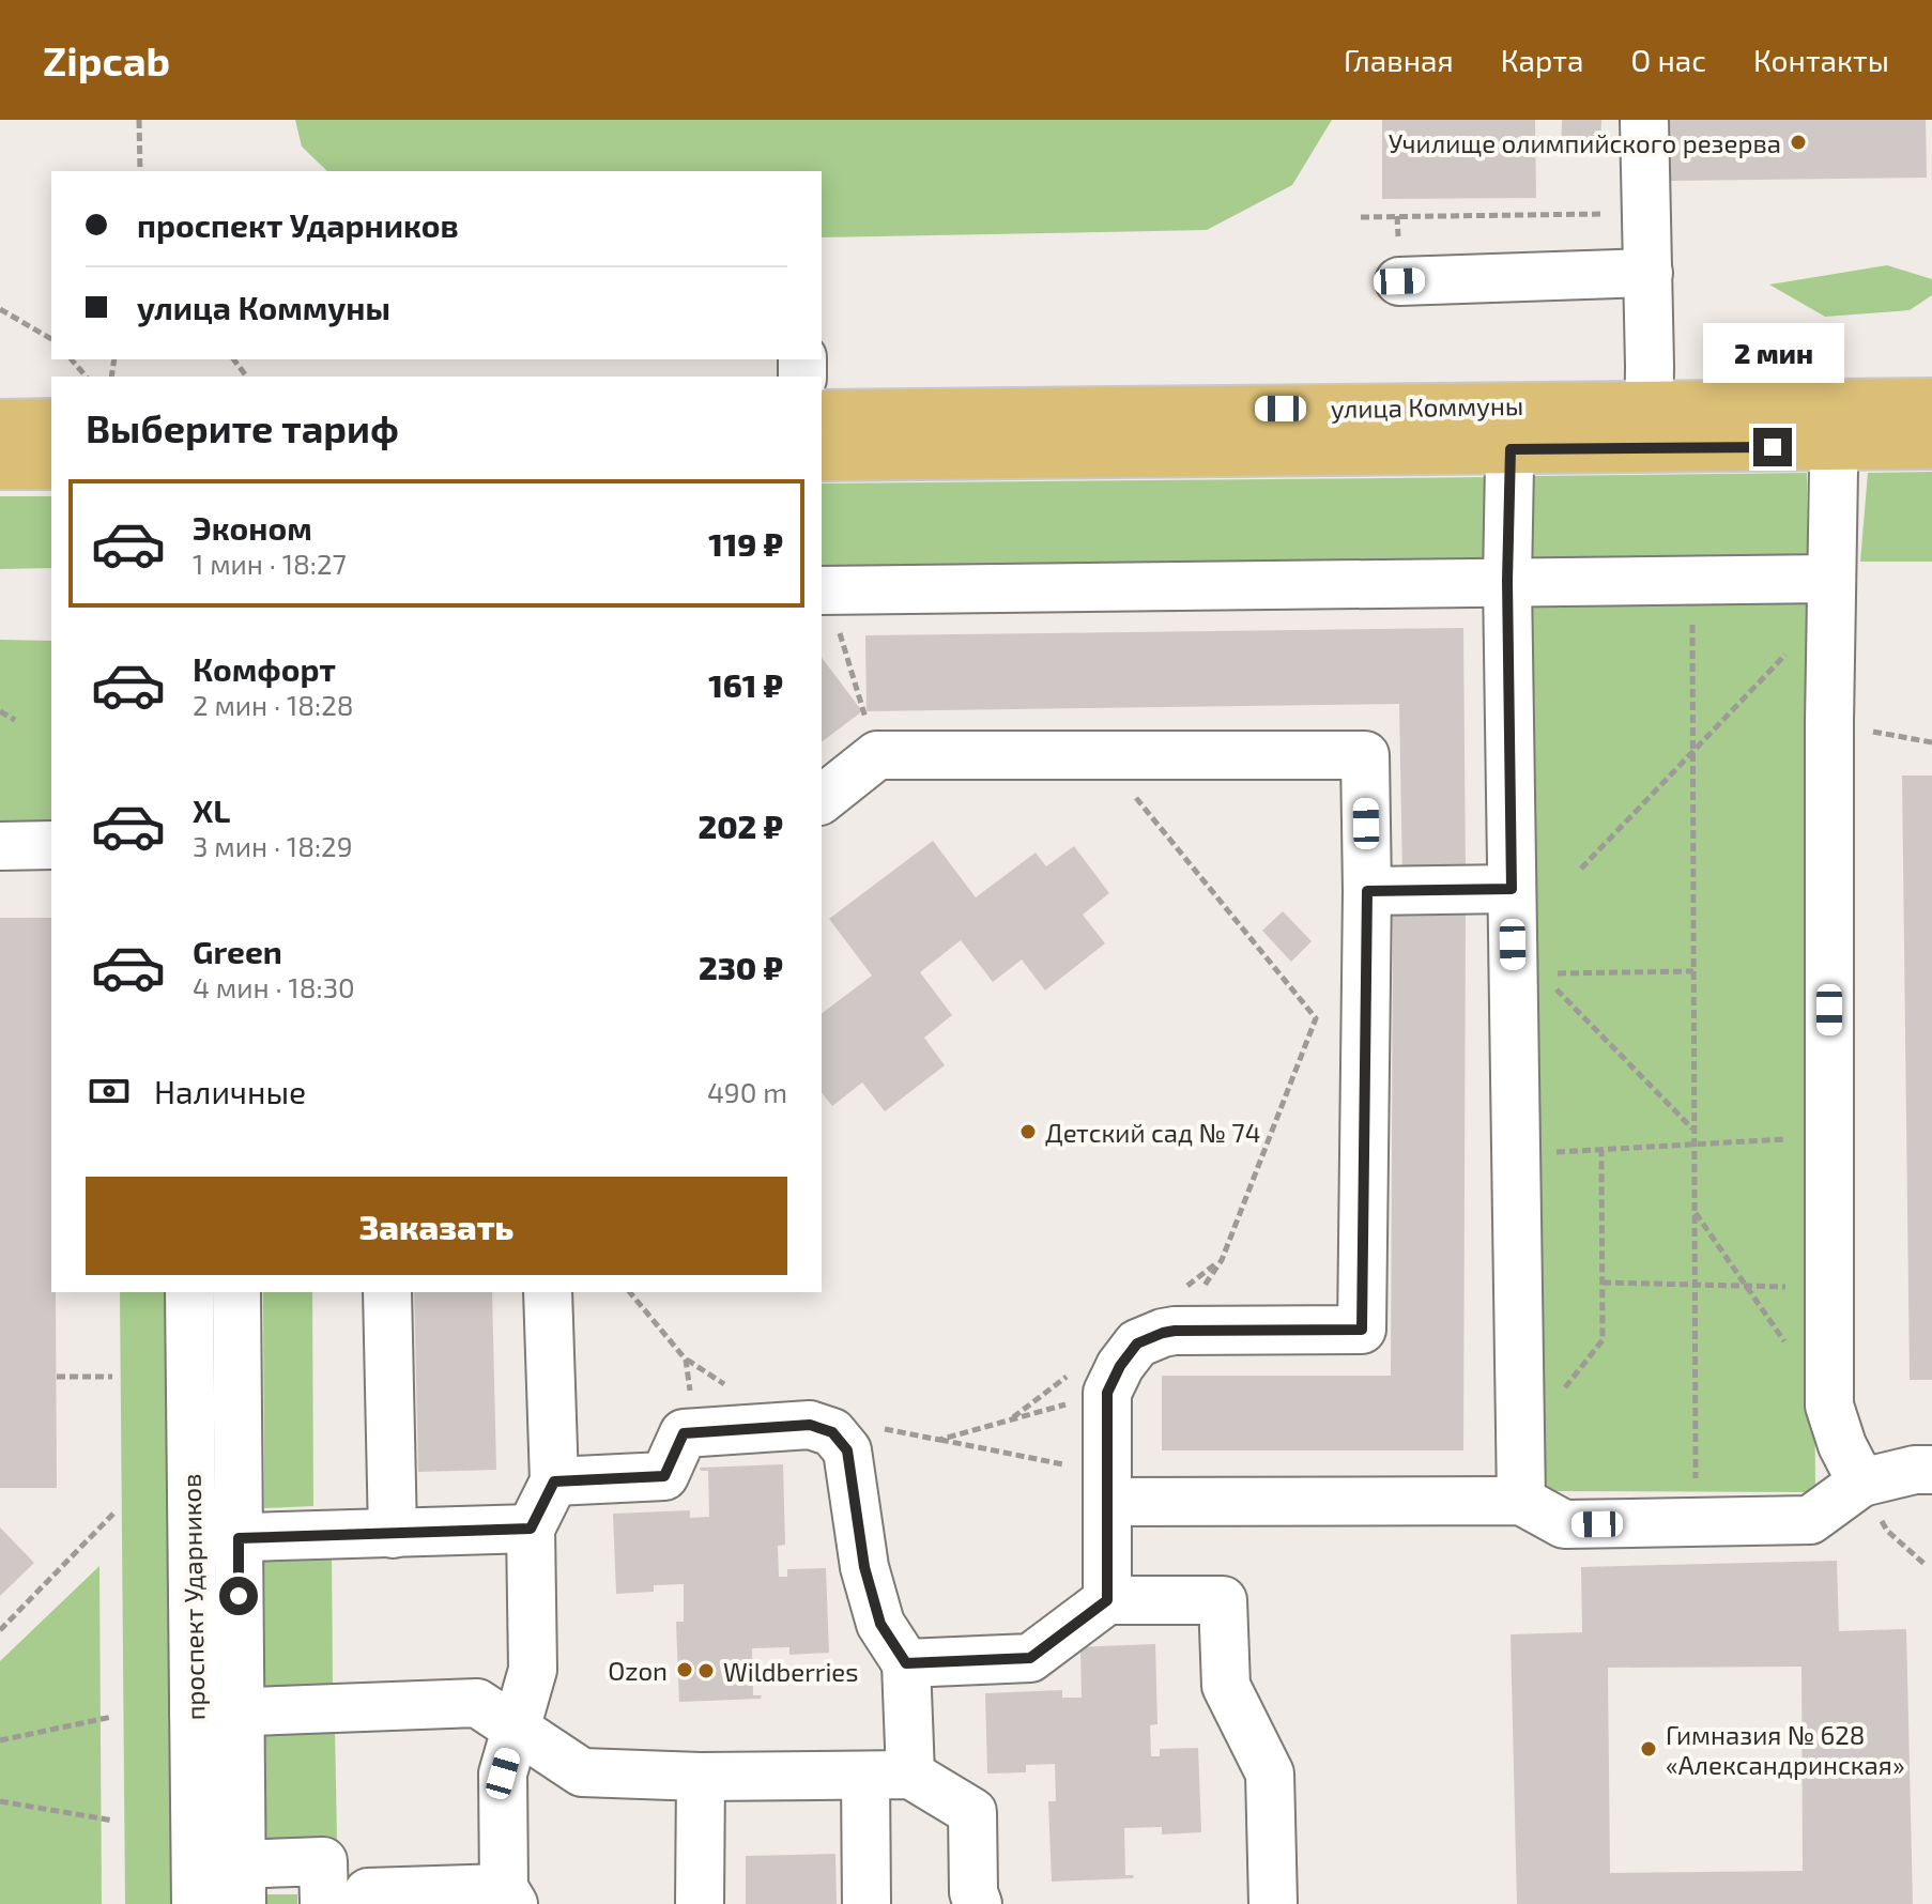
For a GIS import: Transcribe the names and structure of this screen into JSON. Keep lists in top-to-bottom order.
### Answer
{
  "streets": {
    "main road": ["улица Коммуны"],
    "street": ["проспект Ударников"]
  },
  "places": [
    "Училище олимпийского резерва",
    "Детский сад № 74",
    "Ozon",
    "Wildberries",
    "Гимназия № 628 «Александринская»"
  ],
  "page": {
    "header": "Zipcab",
    "nav": [
      "Главная",
      "Карта",
      "О нас",
      "Контакты"
    ],
    "banner": ["проспект Ударников", "улица Коммуны"],
    "bubble": "2 мин",
    "heading": "Выберите тариф",
    "list": [
      {
        "name": "Эконом",
        "note": "1 мин · 18:27",
        "value": "119 ₽"
      },
      {
        "name": "Комфорт",
        "note": "2 мин · 18:28",
        "value": "161 ₽"
      },
      {
        "name": "XL",
        "note": "3 мин · 18:29",
        "value": "202 ₽"
      },
      {
        "name": "Green",
        "note": "4 мин · 18:30",
        "value": "230 ₽"
      }
    ],
    "pay": ["Наличные", "490 m"],
    "buttons": "Заказать"
  }
}
